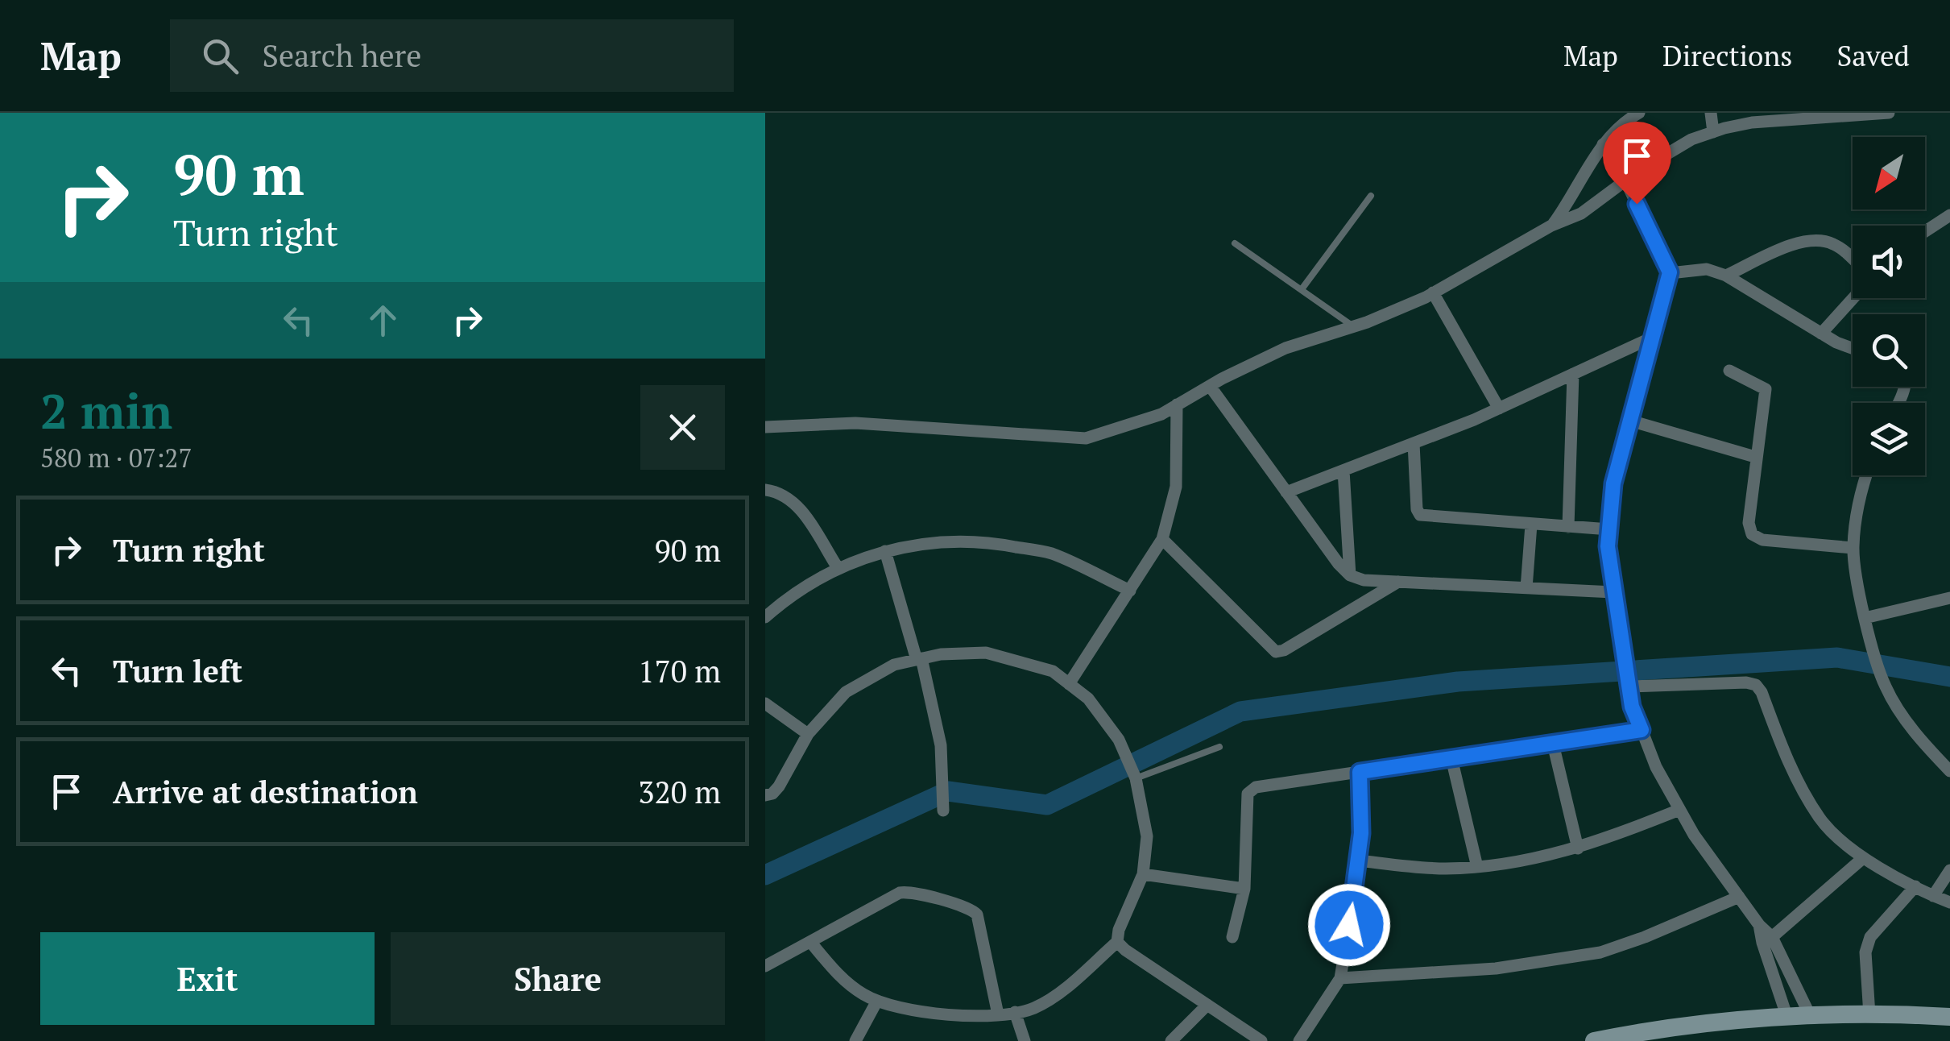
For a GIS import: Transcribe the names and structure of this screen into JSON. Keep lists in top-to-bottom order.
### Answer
{
  "north": "bottom left",
  "page": {
    "header": "Map",
    "search": "Search here",
    "nav": ["Map", "Directions", "Saved"],
    "turn": ["90 m", "Turn right"],
    "heading": ["2 min", "580 m · 07:27"],
    "list": [
      {
        "name": "Turn right",
        "value": "90 m"
      },
      {
        "name": "Turn left",
        "value": "170 m"
      },
      {
        "name": "Arrive at destination",
        "value": "320 m"
      }
    ],
    "buttons": ["Exit", "Share"]
  }
}
